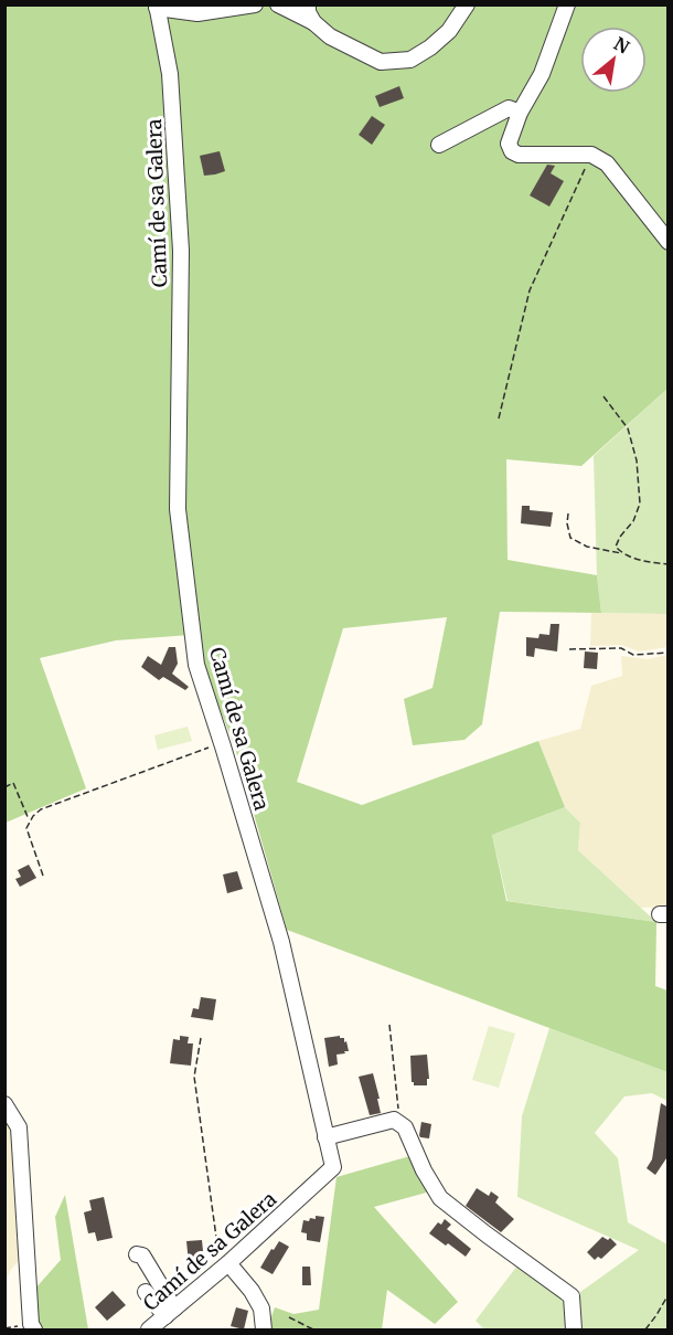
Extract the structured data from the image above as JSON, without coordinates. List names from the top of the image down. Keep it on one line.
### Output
{"streets":{"street":["Camí de sa Galera"]},"north":"top right"}
